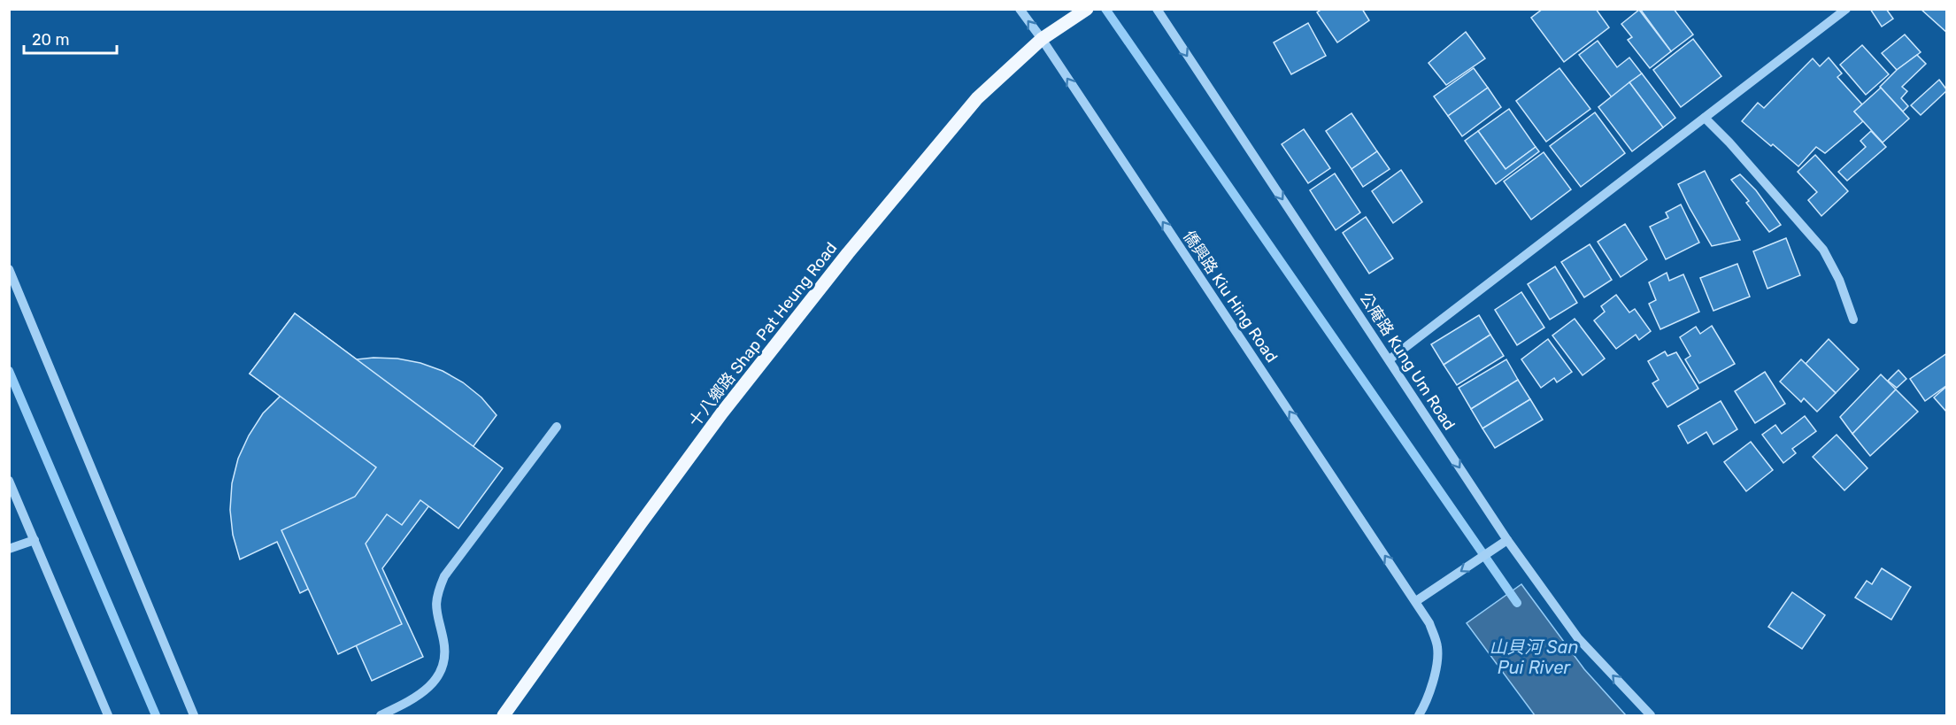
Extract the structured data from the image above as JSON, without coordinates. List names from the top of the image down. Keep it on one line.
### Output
{"streets":{"main road":["十八鄉路 Shap Pat Heung Road"],"street":["僑興路 Kiu Hing Road","公庵路 Kung Um Road"]},"crossings":[["僑興路 Kiu Hing Road","十八鄉路 Shap Pat Heung Road"]],"one_way":["僑興路 Kiu Hing Road"],"water":["山貝河 San Pui River"],"scale_bar":"20 m"}
